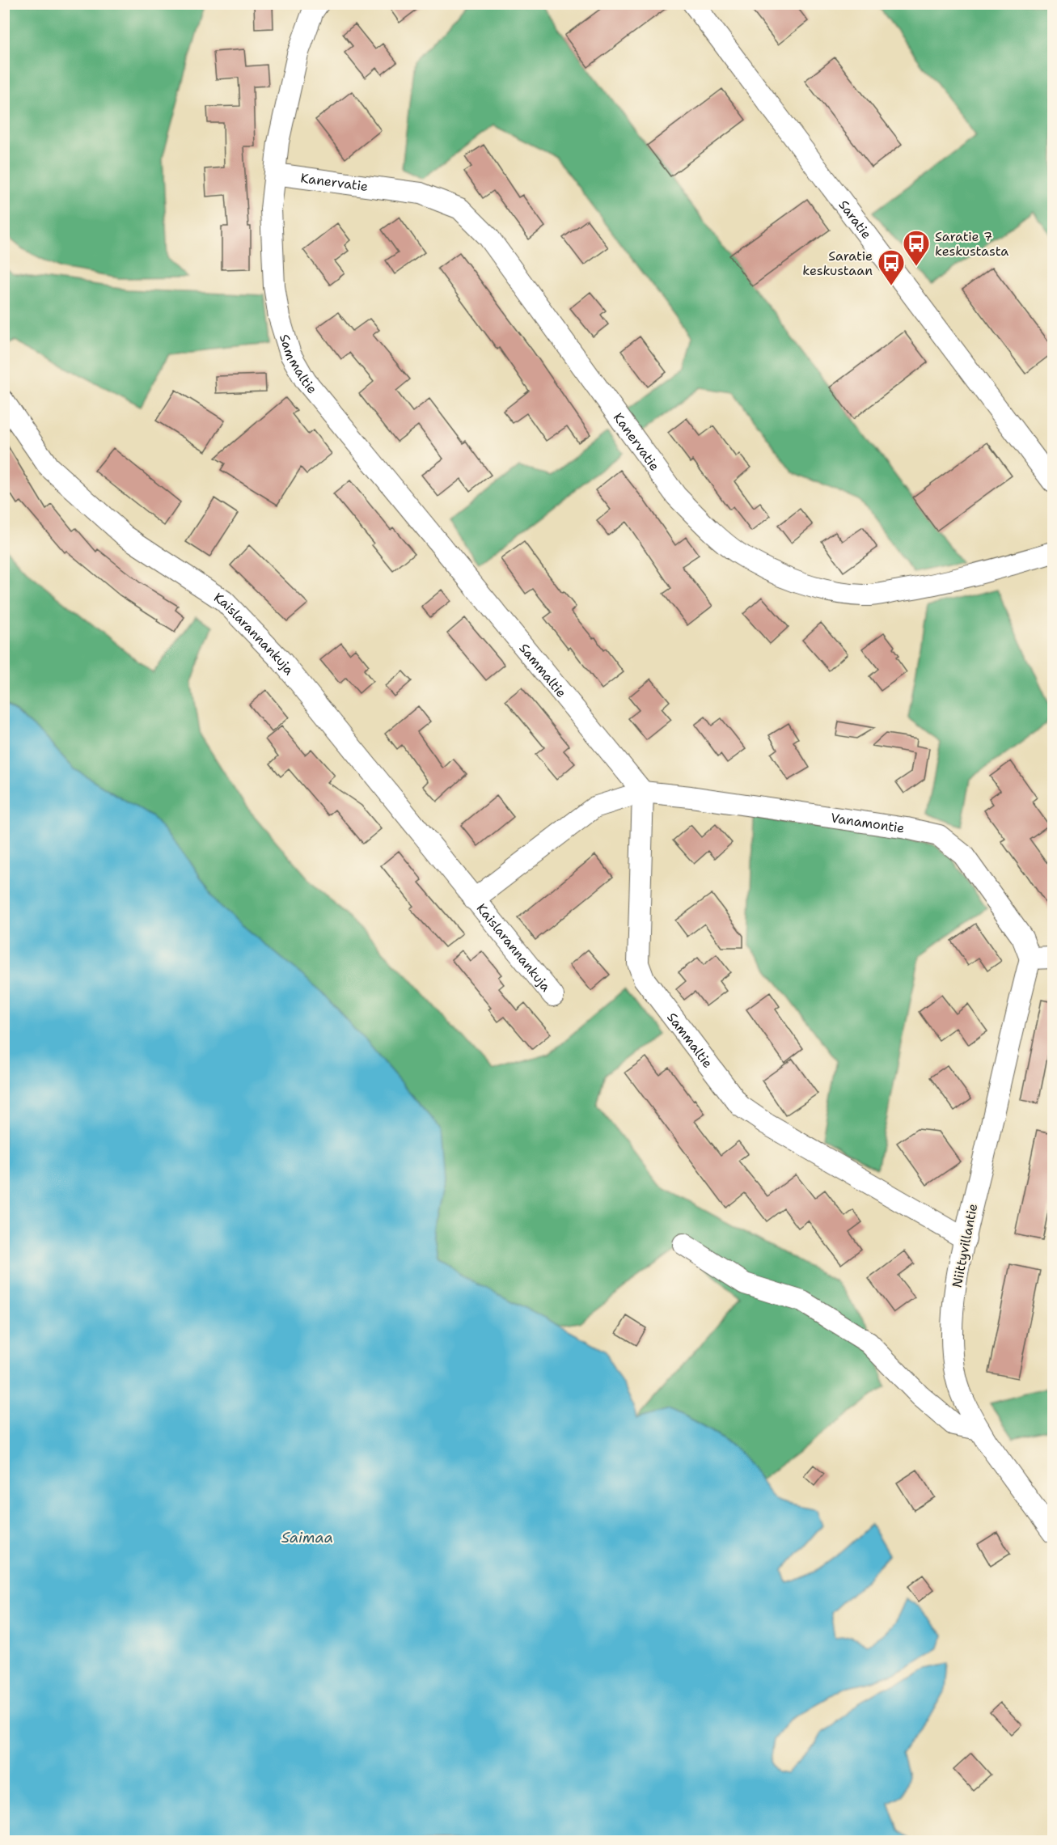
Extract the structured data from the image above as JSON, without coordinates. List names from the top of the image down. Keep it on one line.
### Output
{"streets":{"street":["Kanervatie","Saratie","Sammaltie","Kaislarannankuja","Vanamontie","Niittyvillantie"]},"crossings":[["Kanervatie","Sammaltie"],["Sammaltie","Kaislarannankuja"],["Sammaltie","Vanamontie"],["Sammaltie","Niittyvillantie"],["Kaislarannankuja","Vanamontie"],["Vanamontie","Niittyvillantie"]],"water":["Saimaa"],"places":{"bus stop":["Saratie 7 keskustasta","Saratie keskustaan"]}}
